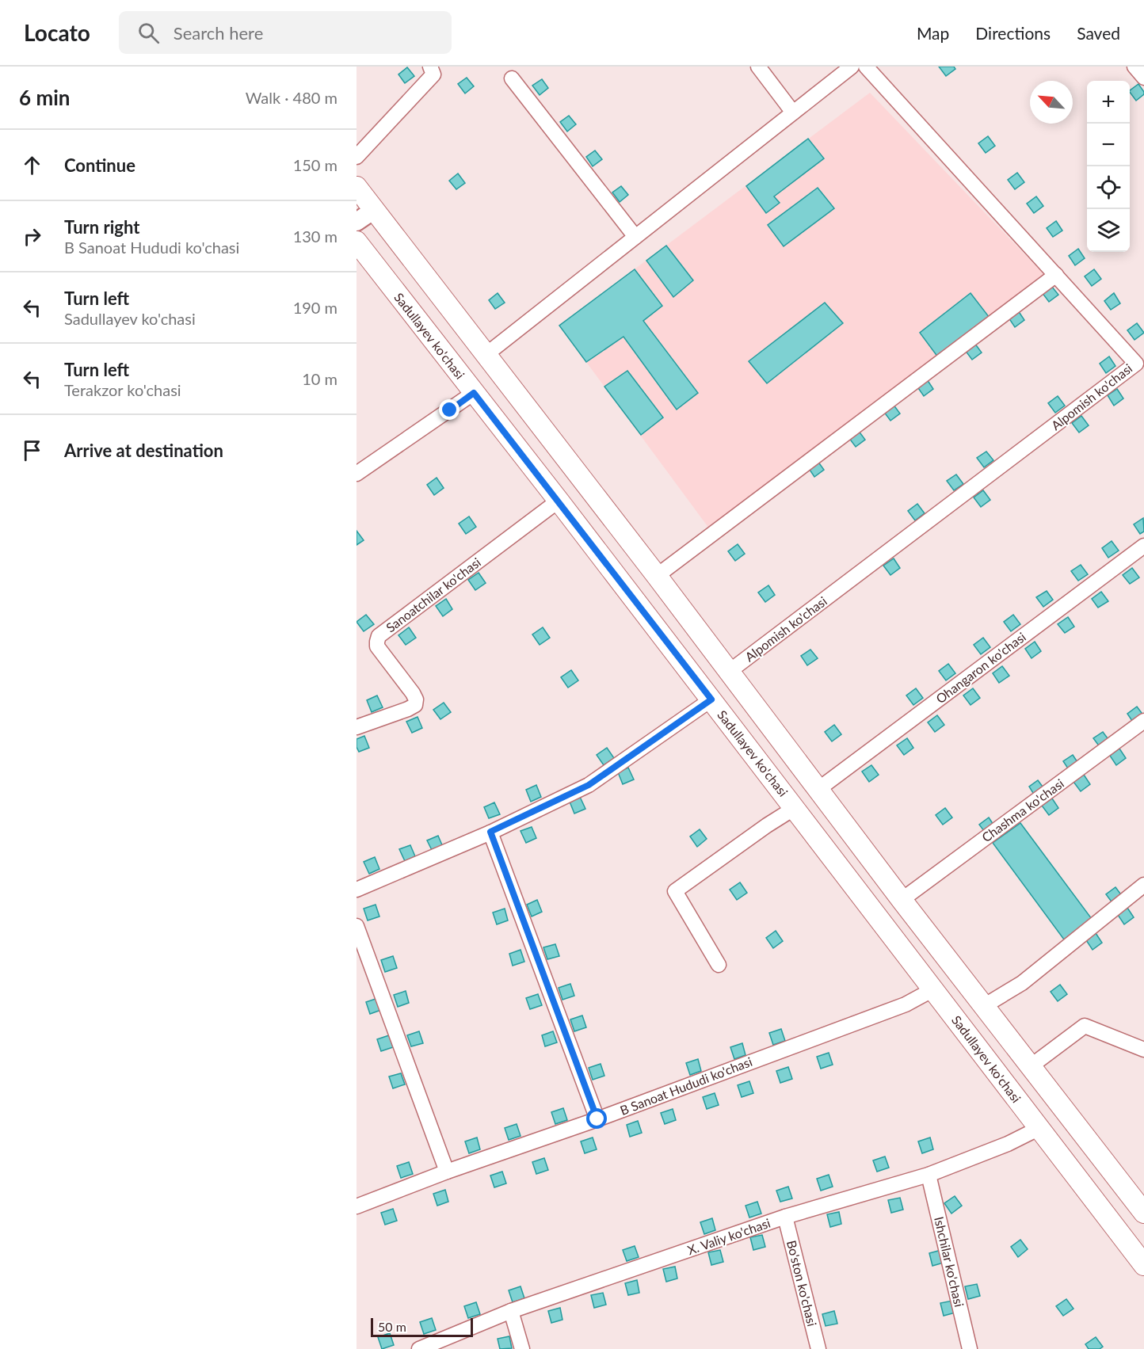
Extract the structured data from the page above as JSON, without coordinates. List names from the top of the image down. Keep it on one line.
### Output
{"streets":{"main road":["Sadullayev ko'chasi"],"street":["Alpomish ko'chasi","Sanoatchilar ko'chasi","Ohangaron ko'chasi","Chashma ko'chasi","B Sanoat Hududi ko'chasi","X. Valiy ko'chasi","Ishchilar ko'chasi","Bo'ston ko'chasi"]},"crossings":[["Sadullayev ko'chasi","Sanoatchilar ko'chasi"],["Sadullayev ko'chasi","B Sanoat Hududi ko'chasi"],["Sadullayev ko'chasi","X. Valiy ko'chasi"],["X. Valiy ko'chasi","Ishchilar ko'chasi"],["X. Valiy ko'chasi","Bo'ston ko'chasi"]],"scale_bar":"50 m","north":"top left","page":{"header":"Locato","search":"Search here","nav":["Map","Directions","Saved"],"heading":["6 min","Walk · 480 m"],"map_buttons":["+","−"],"list":[["Continue","150 m"],["Turn right","B Sanoat Hududi ko'chasi","130 m"],["Turn left","Sadullayev ko'chasi","190 m"],["Turn left","Terakzor ko'chasi","10 m"],"Arrive at destination"],"scale":"50 m"}}
